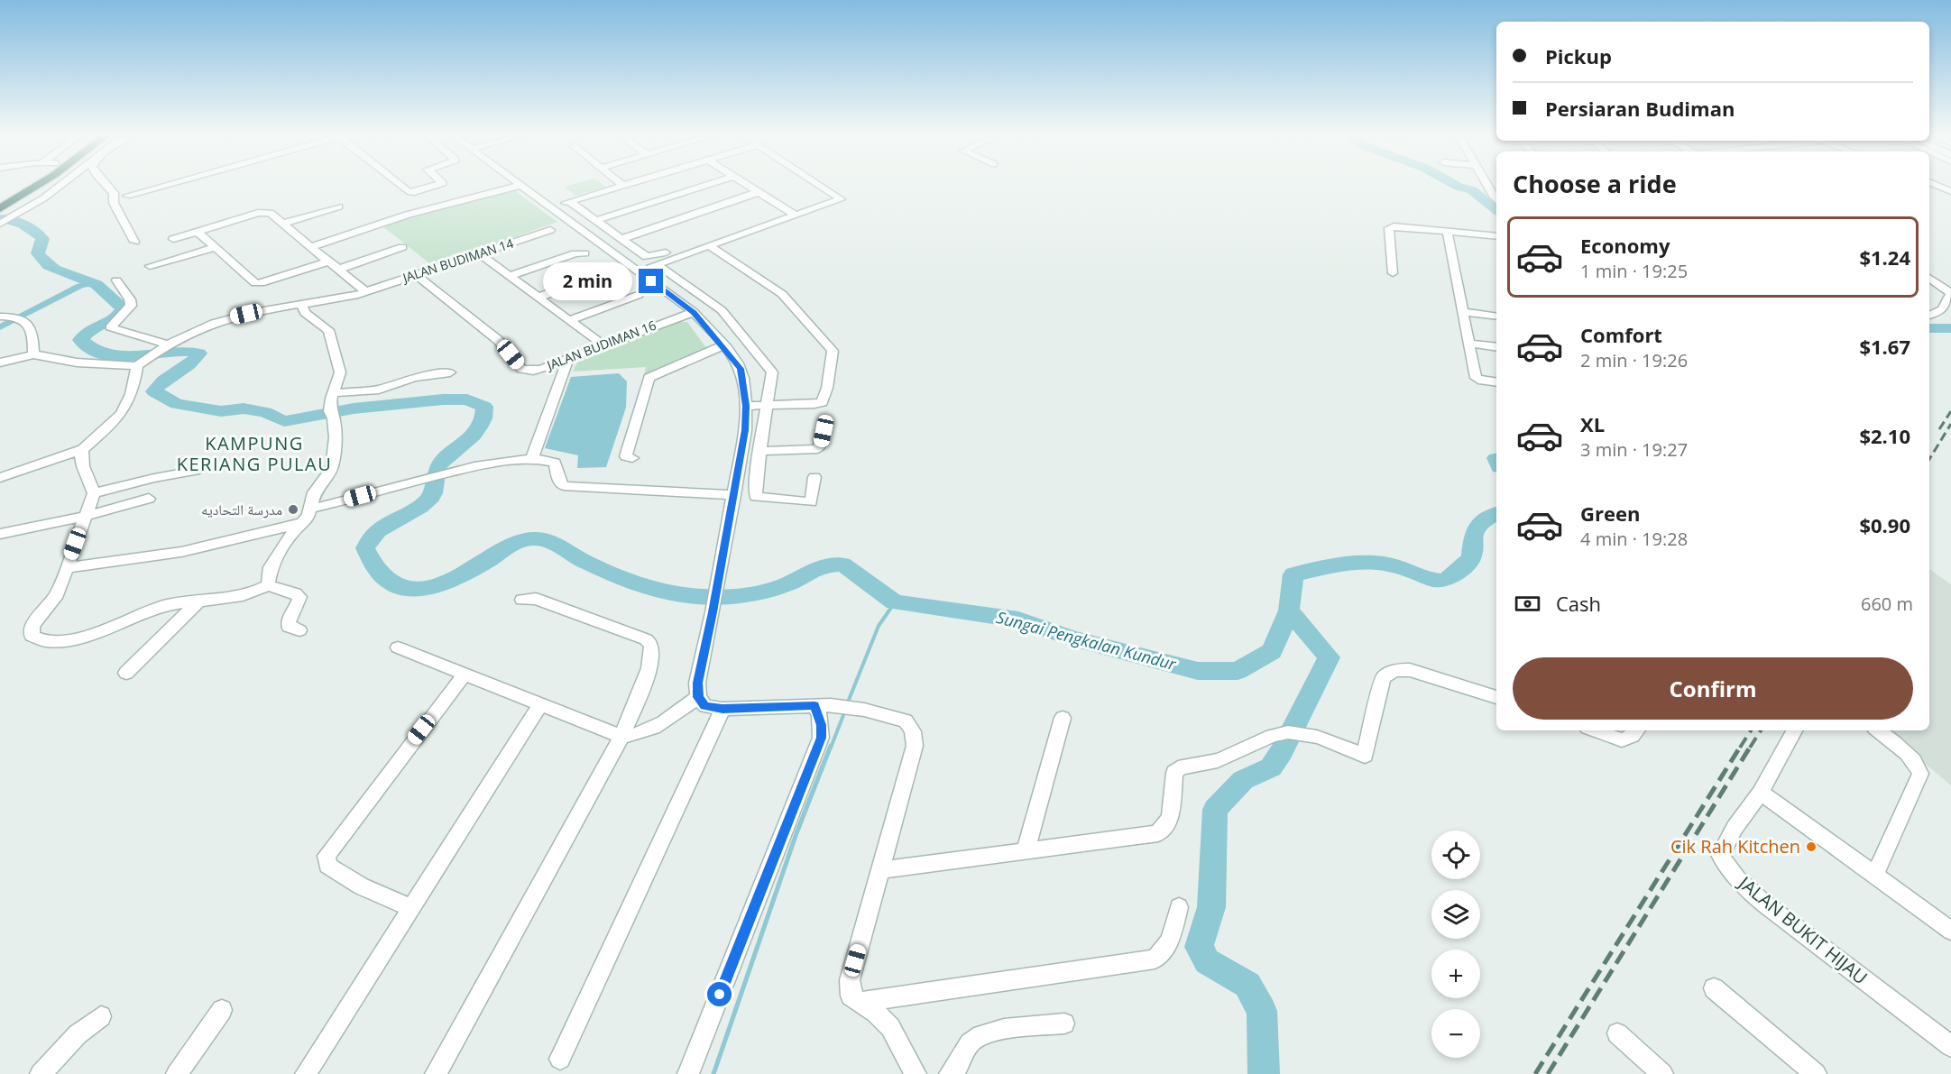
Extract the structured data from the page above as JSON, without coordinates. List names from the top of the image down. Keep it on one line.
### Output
{"streets":{"street":["JALAN BUDIMAN 14","JALAN BUDIMAN 16","JALAN BUKIT HIJAU"]},"crossings":[["JALAN BUDIMAN 14","JALAN BUDIMAN 16"]],"districts":["KAMPUNG KERIANG PULAU"],"water":["Sungai Pengkalan Kundur"],"places":["مدرسة التحاديه","Cik Rah Kitchen"],"page":{"banner":["Pickup","Persiaran Budiman"],"heading":"Choose a ride","list":[{"name":"Economy","note":"1 min · 19:25","value":"$1.24"},{"name":"Comfort","note":"2 min · 19:26","value":"$1.67"},{"name":"XL","note":"3 min · 19:27","value":"$2.10"},{"name":"Green","note":"4 min · 19:28","value":"$0.90"}],"bubble":"2 min","pay":["Cash","660 m"],"buttons":"Confirm","map_buttons":["+","−"]}}
